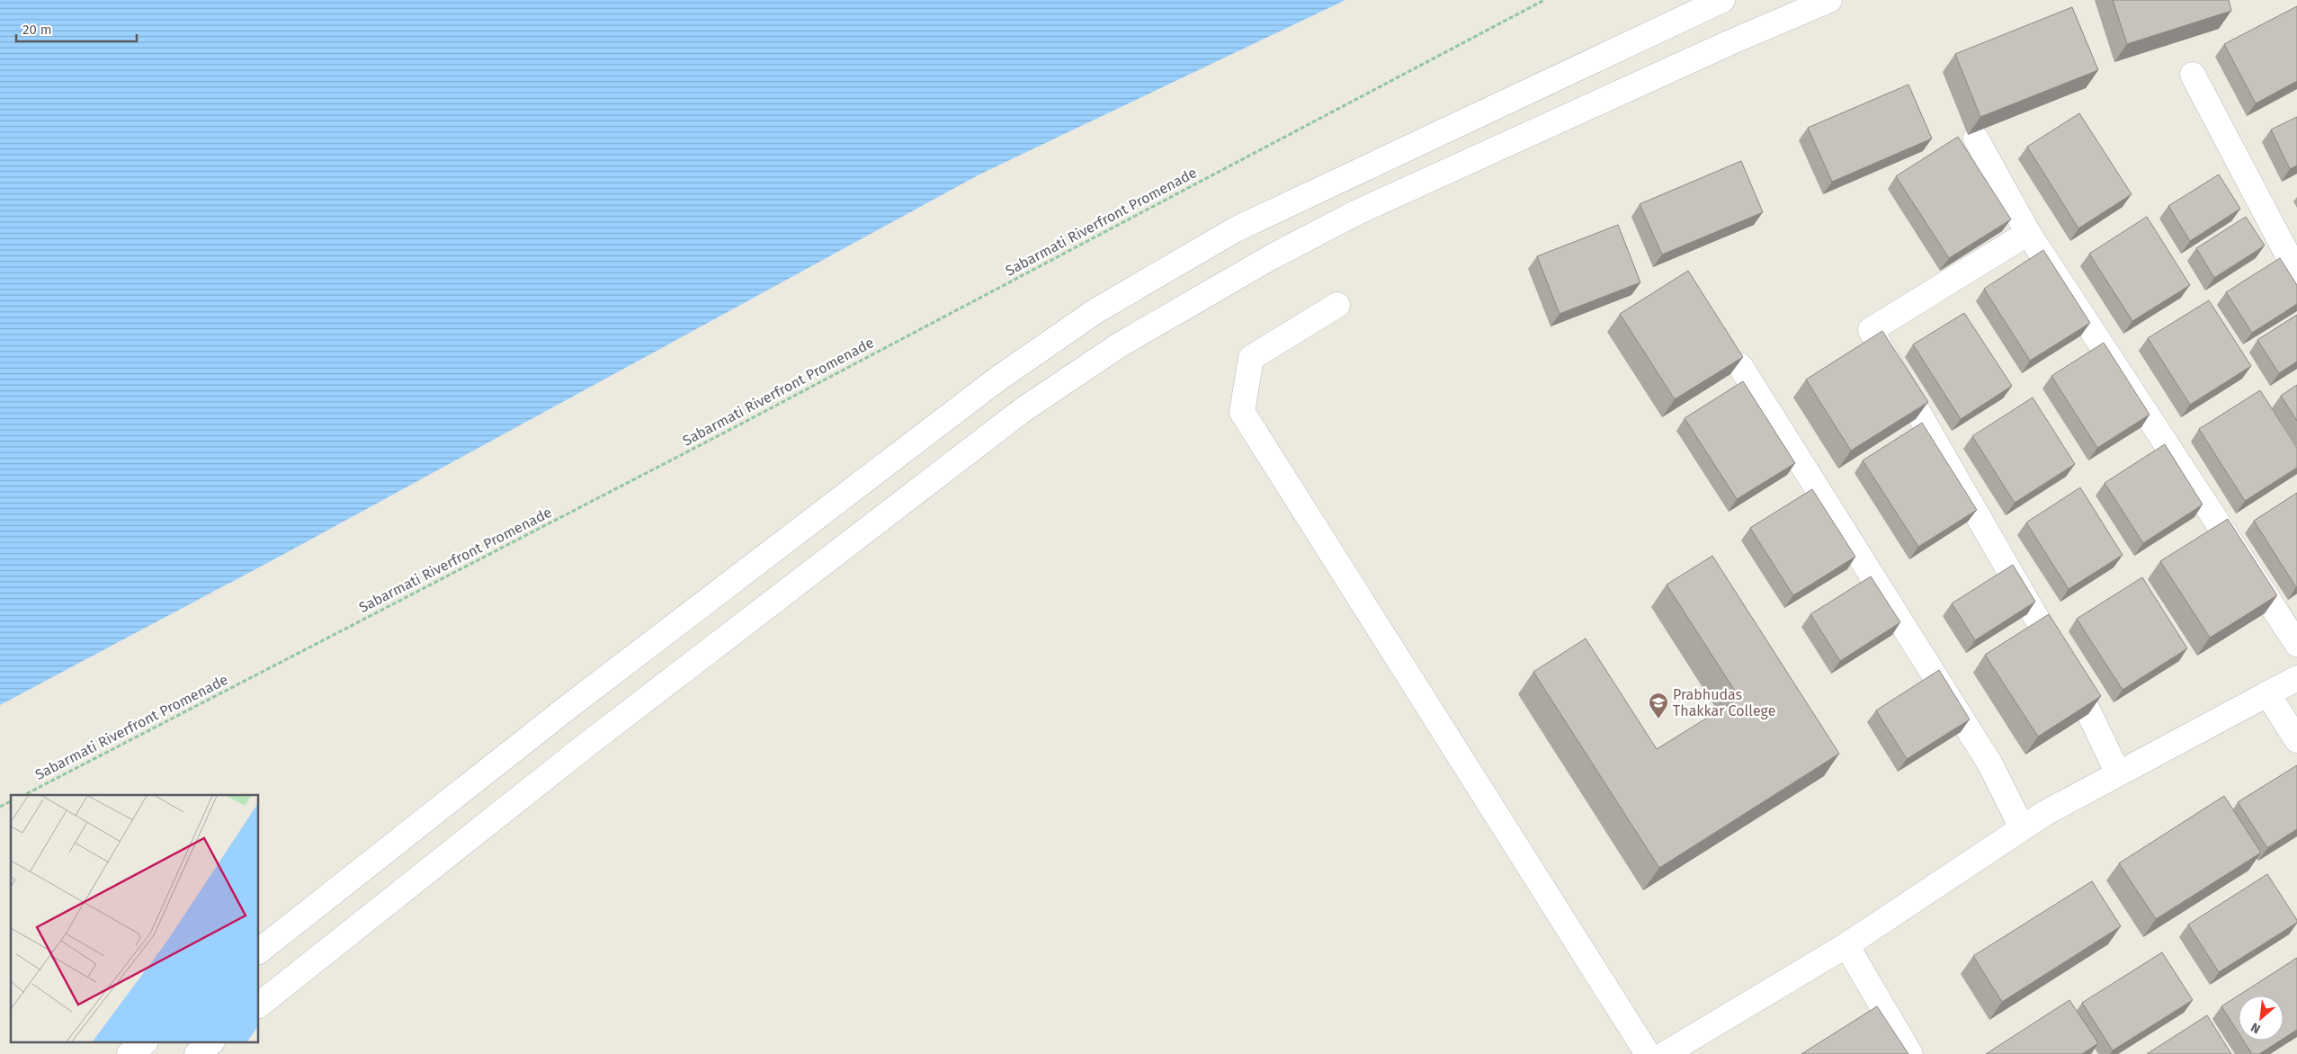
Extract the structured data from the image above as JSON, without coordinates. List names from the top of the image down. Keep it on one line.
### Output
{"streets":{"path":["Sabarmati Riverfront Promenade"]},"places":{"school or university":["Prabhudas Thakkar College"]},"scale_bar":"20 m","north":"bottom left"}
